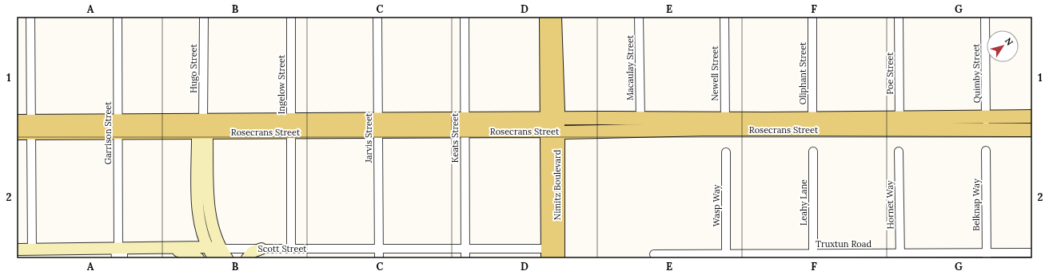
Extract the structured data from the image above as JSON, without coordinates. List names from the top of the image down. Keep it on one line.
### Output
{"streets":{"main road":["Rosecrans Street","Nimitz Boulevard","Scott Street"],"street":["Macaulay Street","Hugo Street","Newell Street","Oliphant Street","Poe Street","Quimby Street","Ingelow Street","Garrison Street","Jarvis Street","Keats Street","Leahy Lane","Hornet Way","Belknap Way","Wasp Way","Truxtun Road"]},"crossings":[["Macaulay Street","Rosecrans Street"],["Hugo Street","Rosecrans Street"],["Newell Street","Rosecrans Street"],["Oliphant Street","Rosecrans Street"],["Poe Street","Rosecrans Street"],["Quimby Street","Rosecrans Street"],["Ingelow Street","Rosecrans Street"],["Ingelow Street","Scott Street"],["Rosecrans Street","Garrison Street"],["Rosecrans Street","Jarvis Street"],["Rosecrans Street","Keats Street"],["Rosecrans Street","Nimitz Boulevard"],["Garrison Street","Scott Street"],["Jarvis Street","Scott Street"],["Keats Street","Scott Street"],["Nimitz Boulevard","Scott Street"],["Leahy Lane","Truxtun Road"],["Hornet Way","Truxtun Road"],["Belknap Way","Truxtun Road"],["Wasp Way","Truxtun Road"]],"north":"top right","grid":{"columns":["A","B","C","D","E","F","G"],"rows":["1","2"]}}
